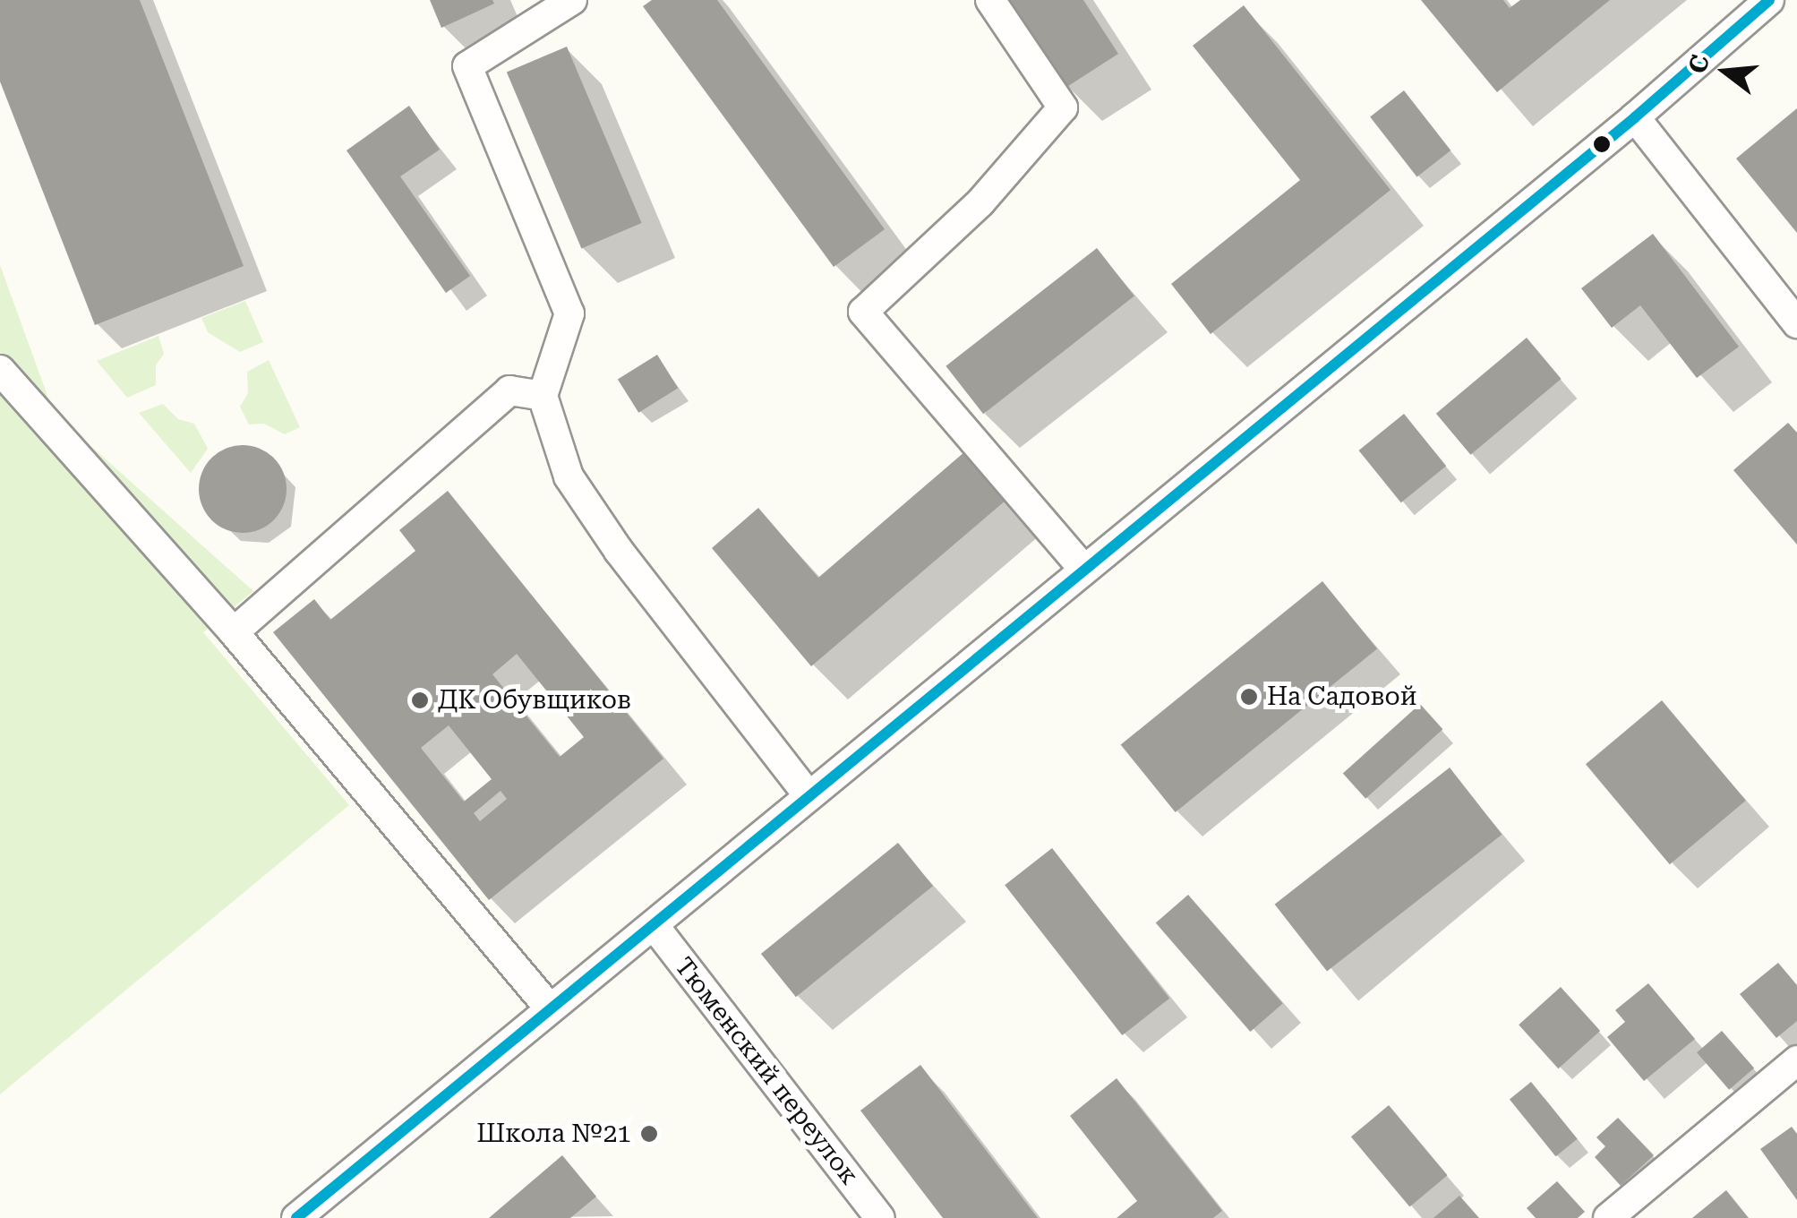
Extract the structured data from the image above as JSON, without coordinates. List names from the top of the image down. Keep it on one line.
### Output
{"streets":{"street":["Тюменский переулок"]},"places":["На Садовой","ДК Обувщиков","Школа №21"],"north":"left"}
